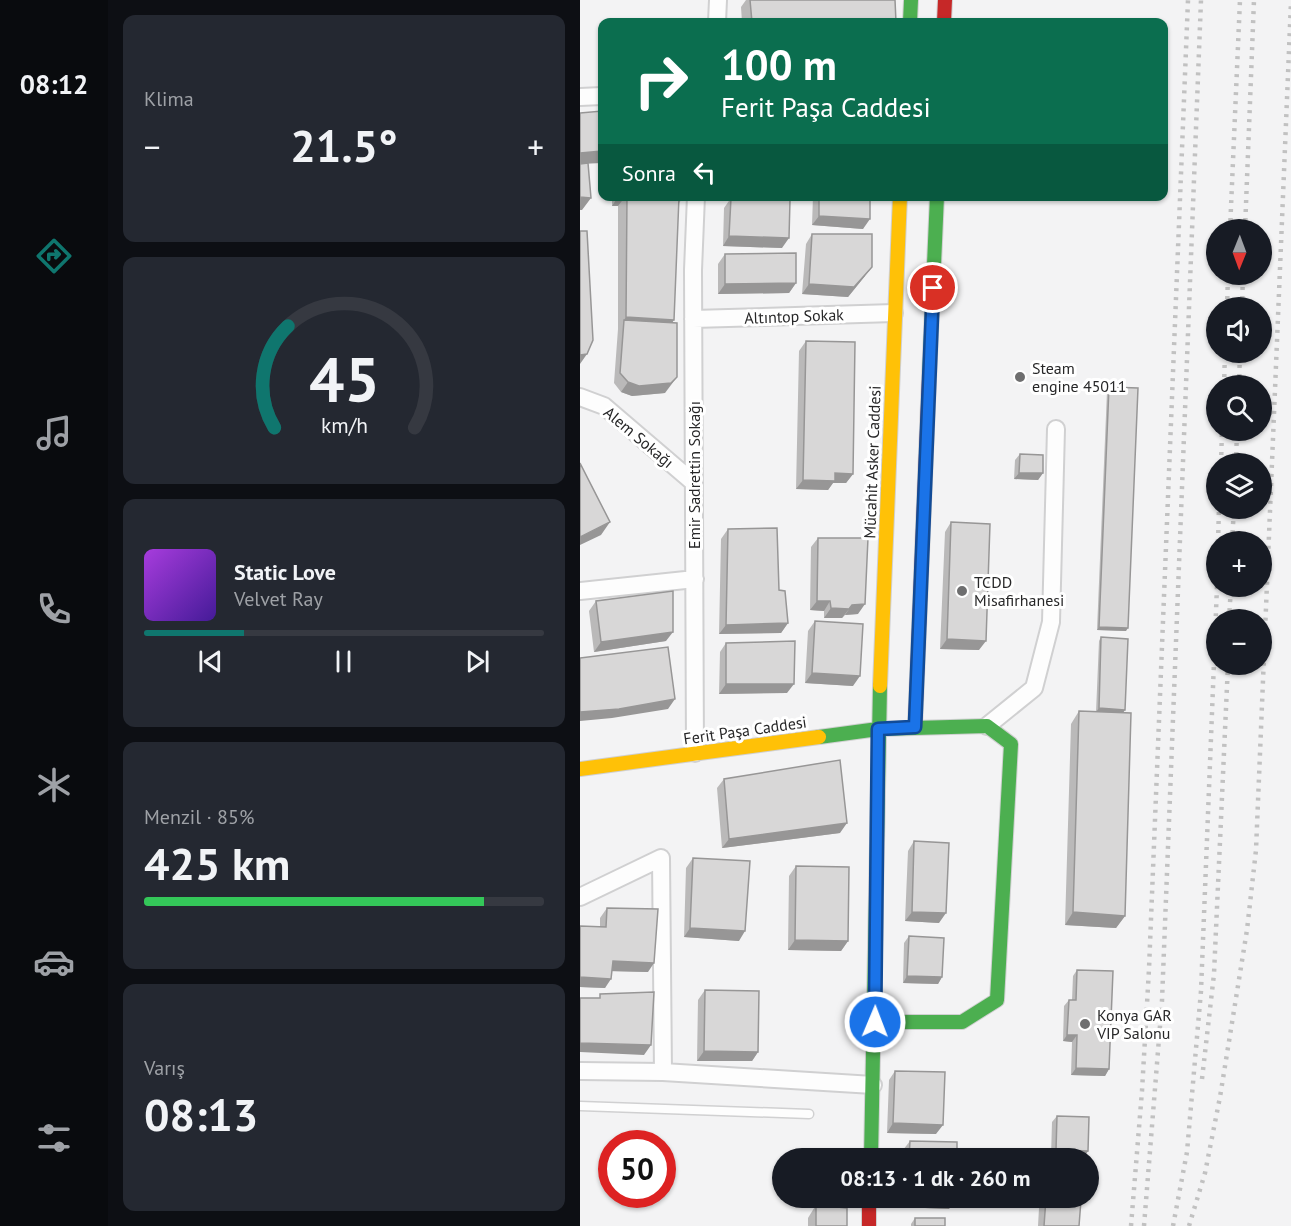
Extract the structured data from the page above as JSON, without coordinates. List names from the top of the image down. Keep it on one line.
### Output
{"streets":{"main road":["Mücahit Asker Caddesi","Ferit Paşa Caddesi"],"street":["Altıntop Sokak","Alem Sokağı","Emir Sadrettin Sokağı"]},"crossings":[["Altıntop Sokak","Mücahit Asker Caddesi"],["Altıntop Sokak","Emir Sadrettin Sokağı"],["Alem Sokağı","Emir Sadrettin Sokağı"],["Mücahit Asker Caddesi","Ferit Paşa Caddesi"],["Emir Sadrettin Sokağı","Ferit Paşa Caddesi"]],"places":["Steam engine 45011","TCDD Misafirhanesi","Konya GAR VIP Salonu"],"north":"bottom","page":{"tabs":"08:12","tile":["Klima",["Menzil · 85%","425 km"],["Varış","08:13"]],"turn":["100 m","Ferit Paşa Caddesi"],"heat":["−","21.5°","+"],"then":"Sonra","map_buttons":["+","−"],"song":["Static Love","Velvet Ray"],"limit":"50","trip":"08:13 · 1 dk · 260 m","gauge":["45","km/h"]}}
